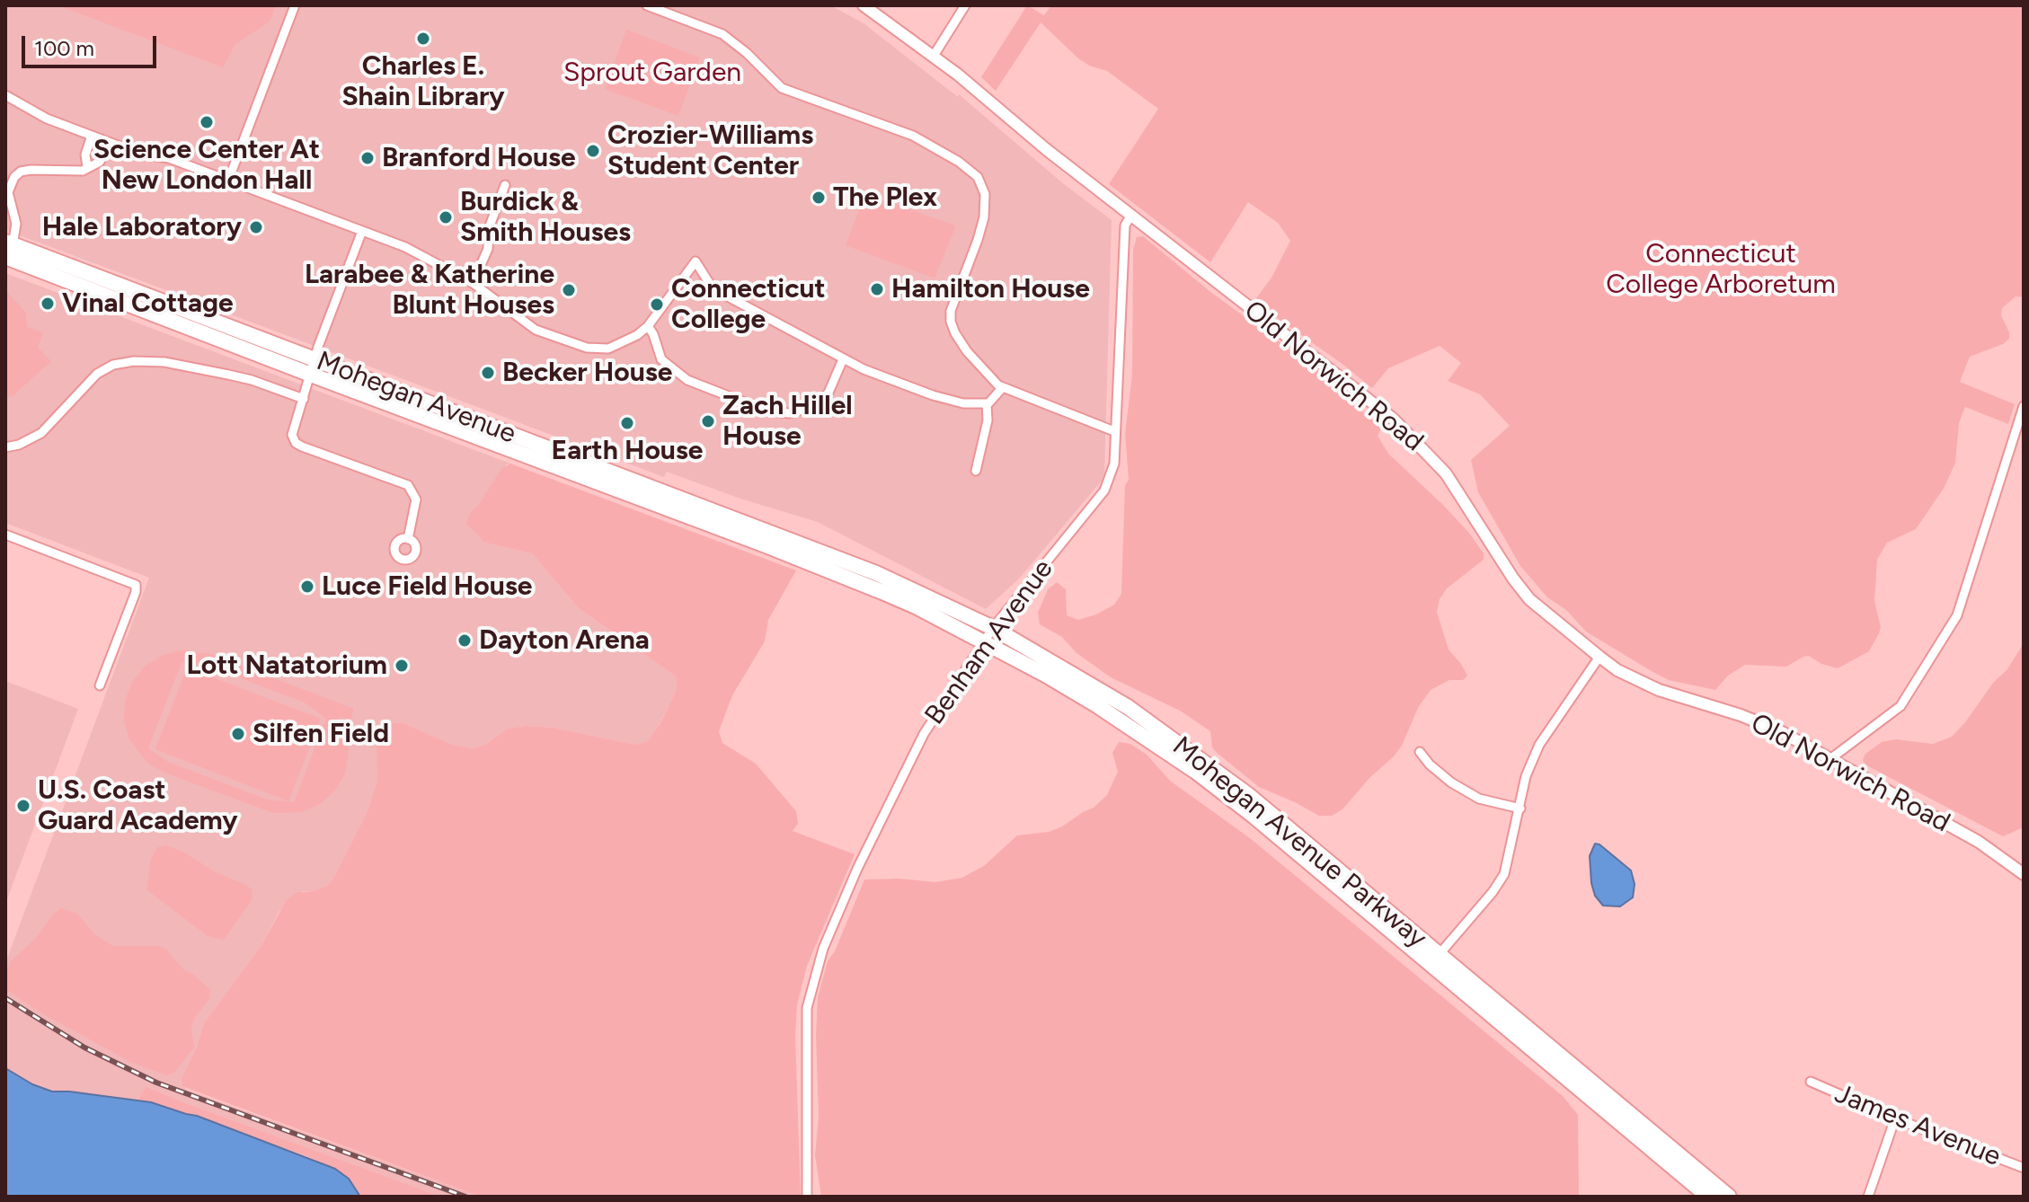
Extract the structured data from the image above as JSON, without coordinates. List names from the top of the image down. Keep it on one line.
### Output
{"streets":{"highway":["Mohegan Avenue","Mohegan Avenue Parkway"],"street":["Old Norwich Road","Benham Avenue","James Avenue"]},"crossings":[["Old Norwich Road","Benham Avenue"],["Mohegan Avenue","Mohegan Avenue Parkway"],["Benham Avenue","Mohegan Avenue Parkway"]],"parks":["Sprout Garden","Connecticut College Arboretum"],"places":["Charles E. Shain Library","Science Center At New London Hall","Crozier-Williams Student Center","Branford House","The Plex","Burdick & Smith Houses","Hale Laboratory","Hamilton House","Larabee & Katherine Blunt Houses","Vinal Cottage","Connecticut College","Becker House","Zach Hillel House","Earth House","Luce Field House","Dayton Arena","Lott Natatorium","Silfen Field","U.S. Coast Guard Academy"],"scale_bar":"100 m"}
